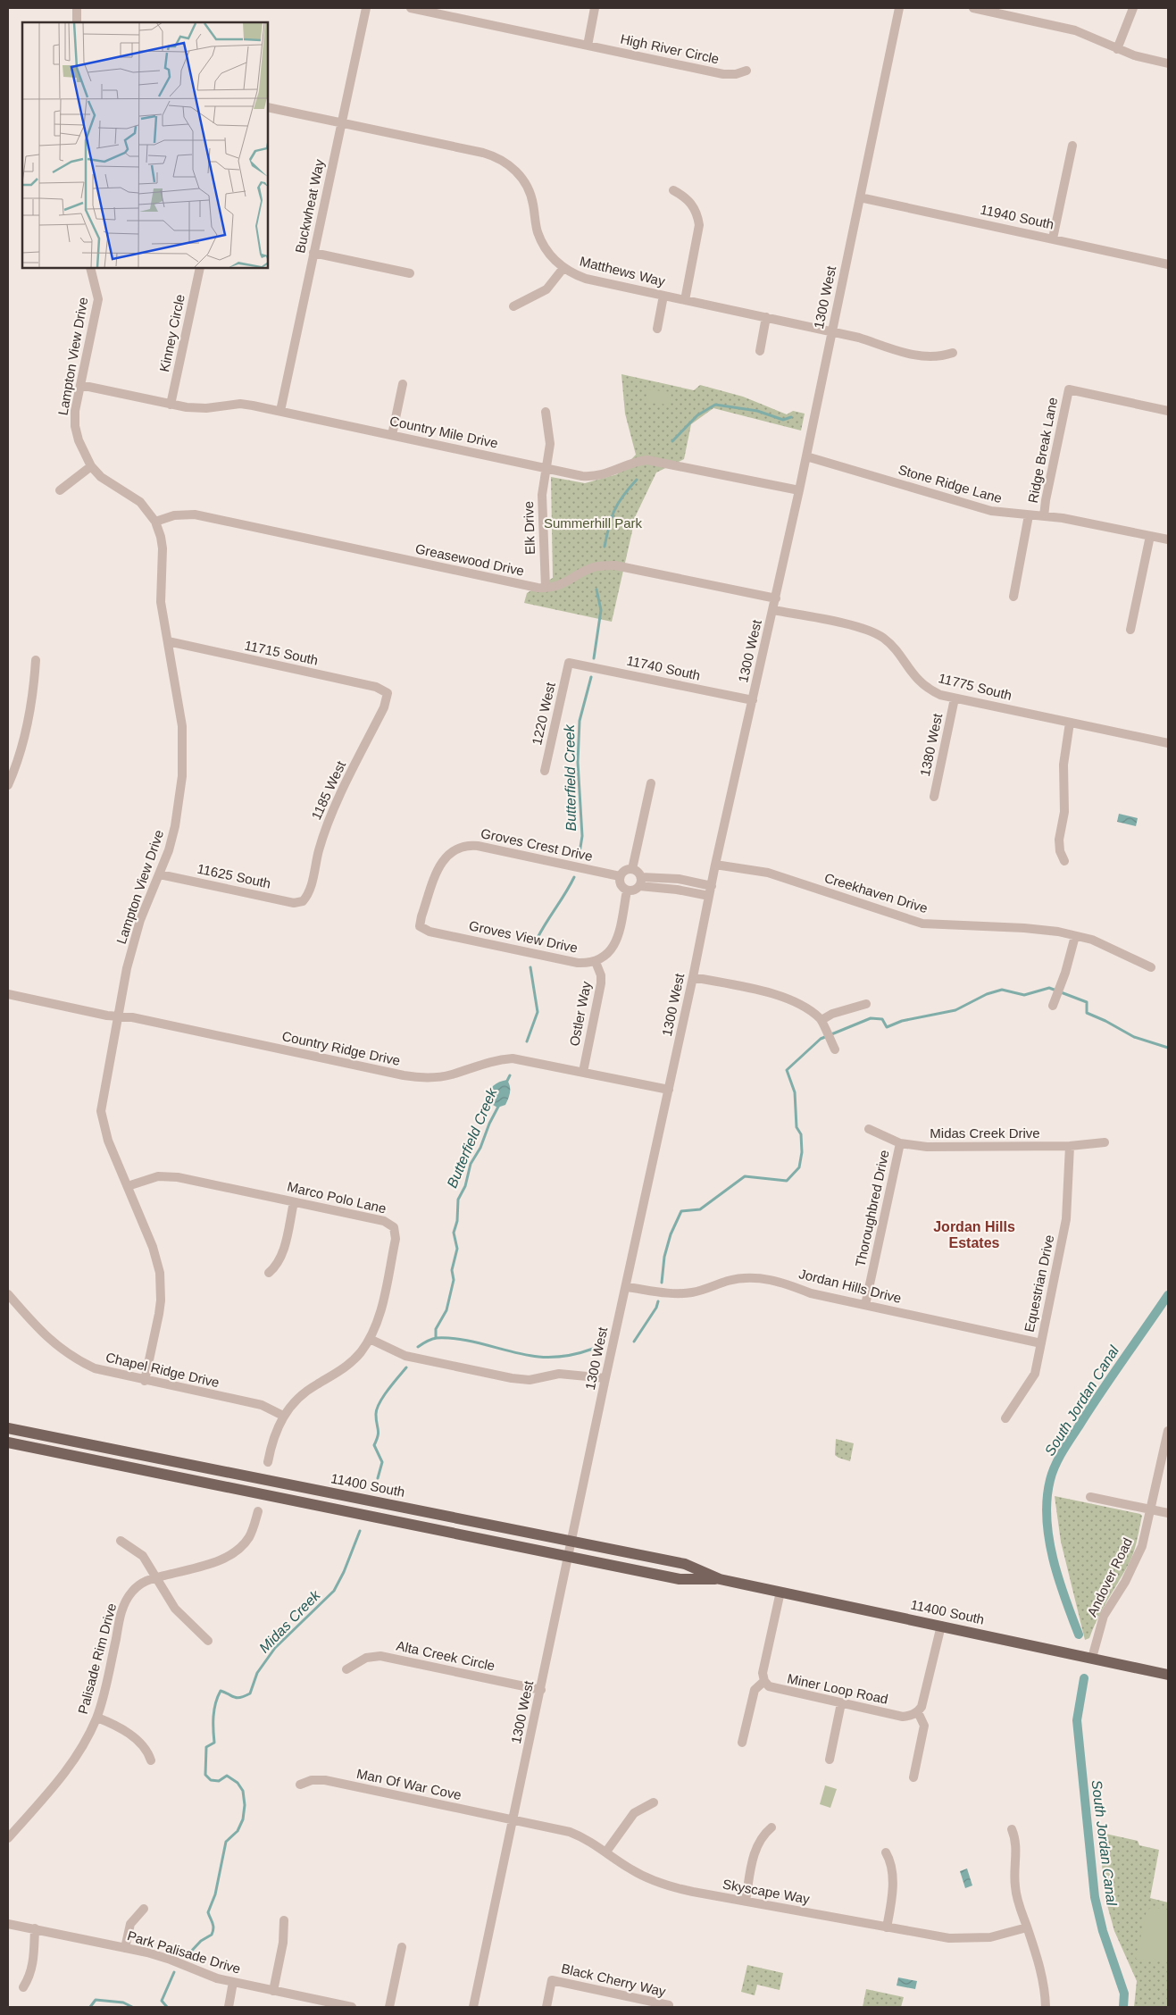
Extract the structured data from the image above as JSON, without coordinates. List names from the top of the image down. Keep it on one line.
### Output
{"streets":{"main road":["11400 South"],"street":["High River Circle","Buckwheat Way","11940 South","Matthews Way","1300 West","Kinney Circle","Lampton View Drive","Country Mile Drive","Ridge Break Lane","Stone Ridge Lane","Elk Drive","Greasewood Drive","11715 South","11740 South","11775 South","1220 West","1380 West","1185 West","Groves Crest Drive","11625 South","Creekhaven Drive","Groves View Drive","Ostler Way","Country Ridge Drive","Midas Creek Drive","Marco Polo Lane","Thoroughbred Drive","Equestrian Drive","Jordan Hills Drive","Chapel Ridge Drive","Andover Road","Alta Creek Circle","Palisade Rim Drive","Miner Loop Road","Man Of War Cove","Skyscape Way","Park Palisade Drive","Black Cherry Way"]},"crossings":[["Buckwheat Way","Matthews Way"],["Buckwheat Way","Country Mile Drive"],["11940 South","1300 West"],["Matthews Way","1300 West"],["1300 West","Country Mile Drive"],["1300 West","Stone Ridge Lane"],["1300 West","Greasewood Drive"],["1300 West","11740 South"],["1300 West","11775 South"],["1300 West","Creekhaven Drive"],["1300 West","Country Ridge Drive"],["1300 West","Jordan Hills Drive"],["1300 West","11400 South"],["1300 West","Alta Creek Circle"],["1300 West","Man Of War Cove"],["1300 West","Skyscape Way"],["Kinney Circle","Country Mile Drive"],["Lampton View Drive","Country Mile Drive"],["Lampton View Drive","Greasewood Drive"],["Lampton View Drive","11715 South"],["Lampton View Drive","11625 South"],["Lampton View Drive","Country Ridge Drive"],["Lampton View Drive","Marco Polo Lane"],["Lampton View Drive","Chapel Ridge Drive"],["Country Mile Drive","Elk Drive"],["Ridge Break Lane","Stone Ridge Lane"],["Elk Drive","Greasewood Drive"],["11715 South","1185 West"],["11740 South","1220 West"],["11775 South","1380 West"],["1185 West","11625 South"],["Groves Crest Drive","Groves View Drive"],["Groves View Drive","Ostler Way"],["Ostler Way","Country Ridge Drive"],["Midas Creek Drive","Thoroughbred Drive"],["Midas Creek Drive","Equestrian Drive"],["Marco Polo Lane","Chapel Ridge Drive"],["Thoroughbred Drive","Jordan Hills Drive"],["Equestrian Drive","Jordan Hills Drive"],["11400 South","Andover Road"],["Man Of War Cove","Skyscape Way"]],"districts":["Jordan Hills Estates"],"water":["Butterfield Creek","South Jordan Canal","Midas Creek"],"parks":["Summerhill Park"]}
